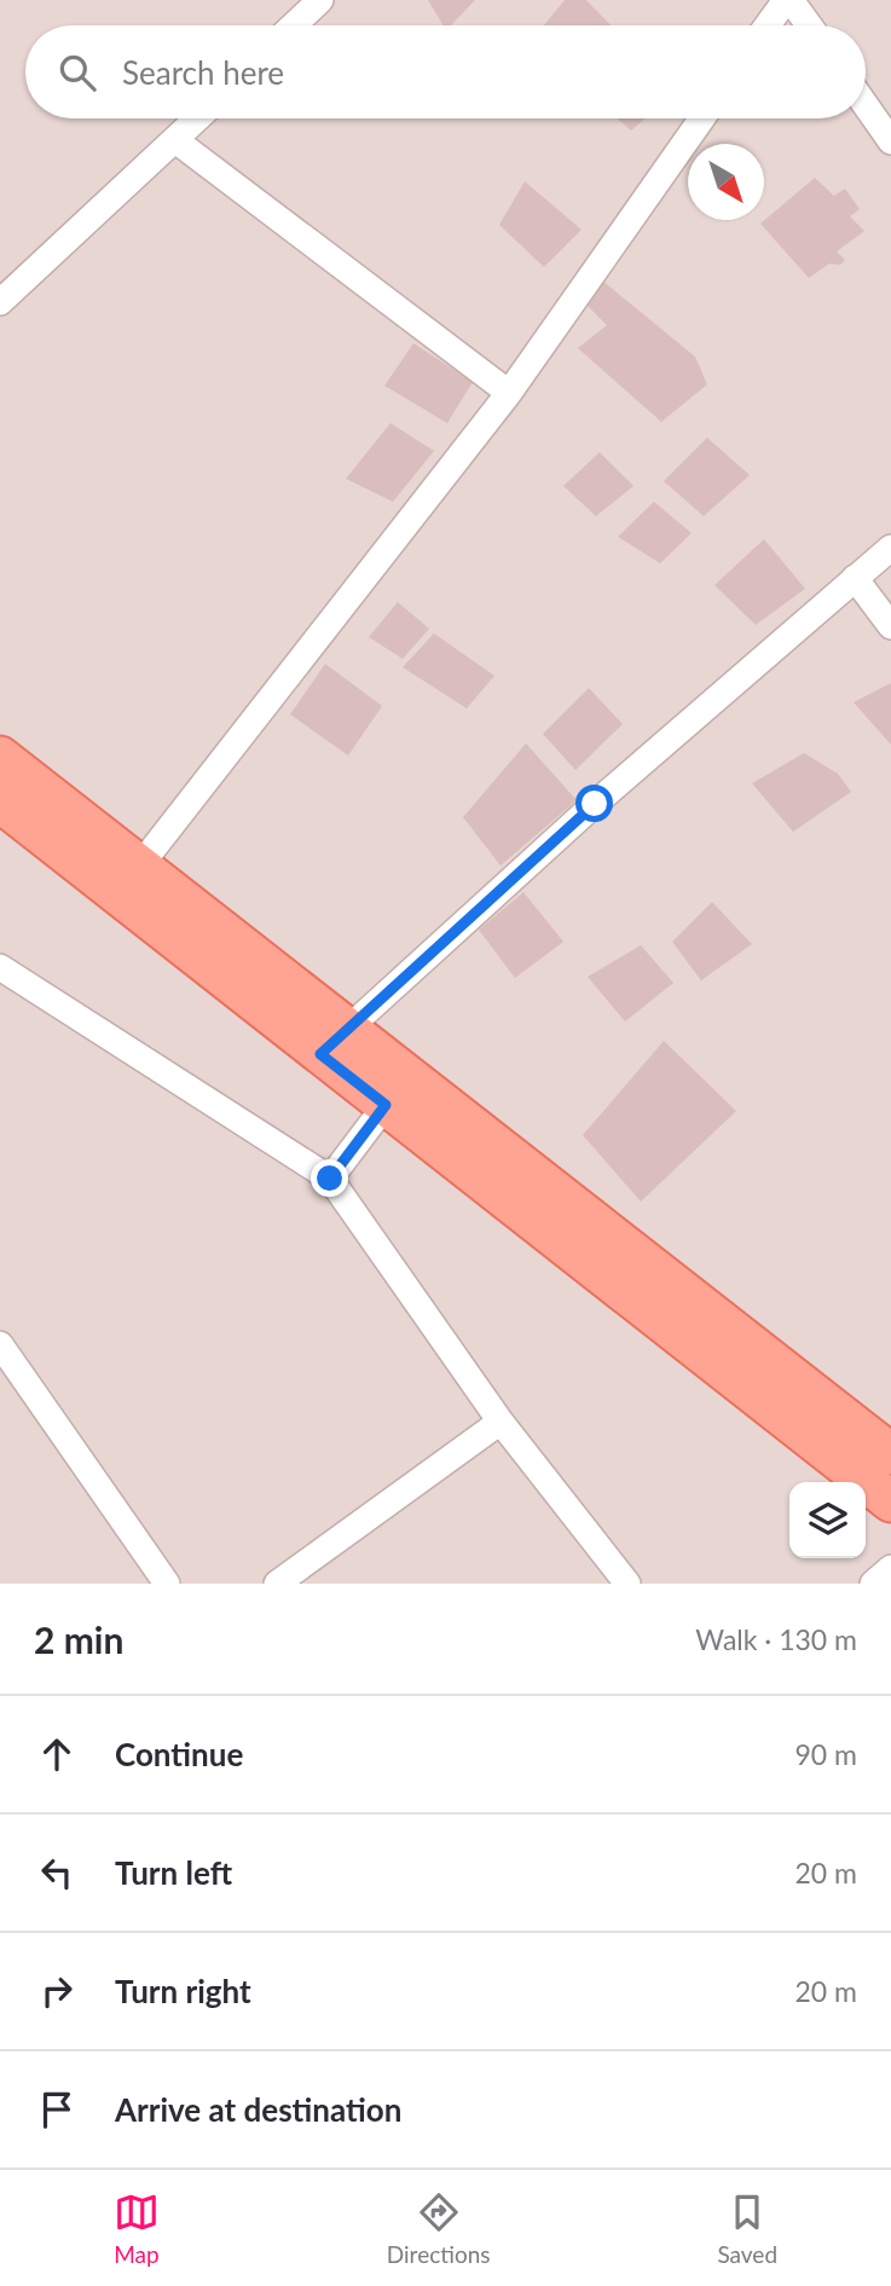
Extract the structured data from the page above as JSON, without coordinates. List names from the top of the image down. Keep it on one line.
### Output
{"north":"bottom right","page":{"search":"Search here","heading":["2 min","Walk · 130 m"],"list":[["Continue","90 m"],["Turn left","20 m"],["Turn right","20 m"],"Arrive at destination"],"nav":["Map","Directions","Saved"]}}
